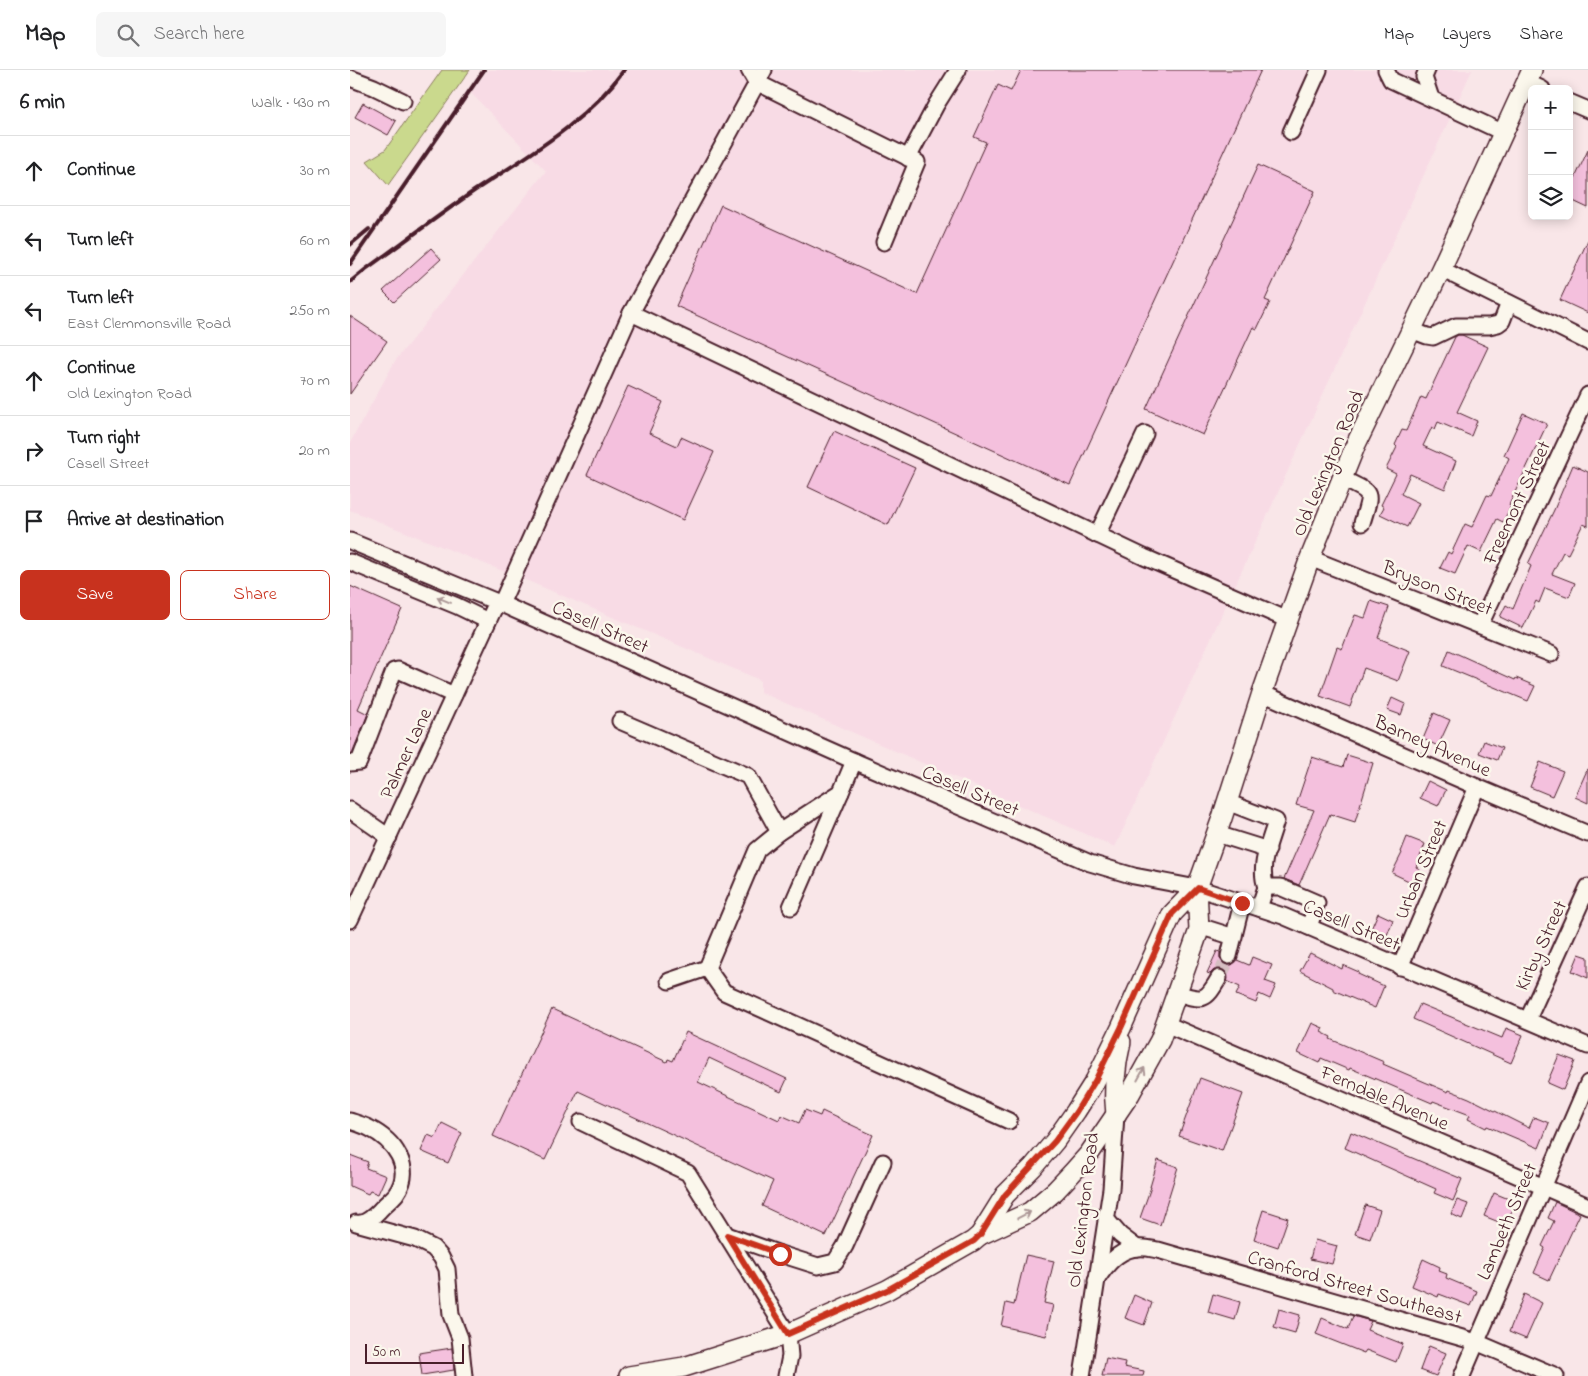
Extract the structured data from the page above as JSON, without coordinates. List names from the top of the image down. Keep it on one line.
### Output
{"streets":{"main road":["Old Lexington Road"],"street":["Freemont Street","Bryson Street","Casell Street","Barney Avenue","Palmer Lane","Urban Street","Kirby Street","Ferndale Avenue","Lambeth Street","Cranford Street Southeast"]},"crossings":[["Old Lexington Road","Bryson Street"],["Old Lexington Road","Casell Street"],["Old Lexington Road","Barney Avenue"],["Old Lexington Road","Ferndale Avenue"],["Old Lexington Road","Cranford Street Southeast"],["Freemont Street","Bryson Street"],["Casell Street","Palmer Lane"],["Casell Street","Urban Street"],["Casell Street","Kirby Street"],["Barney Avenue","Urban Street"],["Ferndale Avenue","Lambeth Street"],["Lambeth Street","Cranford Street Southeast"]],"scale_bar":"50 m","page":{"header":"Map","search":"Search here","nav":["Map","Layers","Share"],"heading":["6 min","Walk · 430 m"],"map_buttons":["+","−"],"list":[["Continue","30 m"],["Turn left","60 m"],["Turn left","East Clemmonsville Road","250 m"],["Continue","Old Lexington Road","70 m"],["Turn right","Casell Street","20 m"],"Arrive at destination"],"buttons":["Save","Share"],"scale":"50 m"}}
